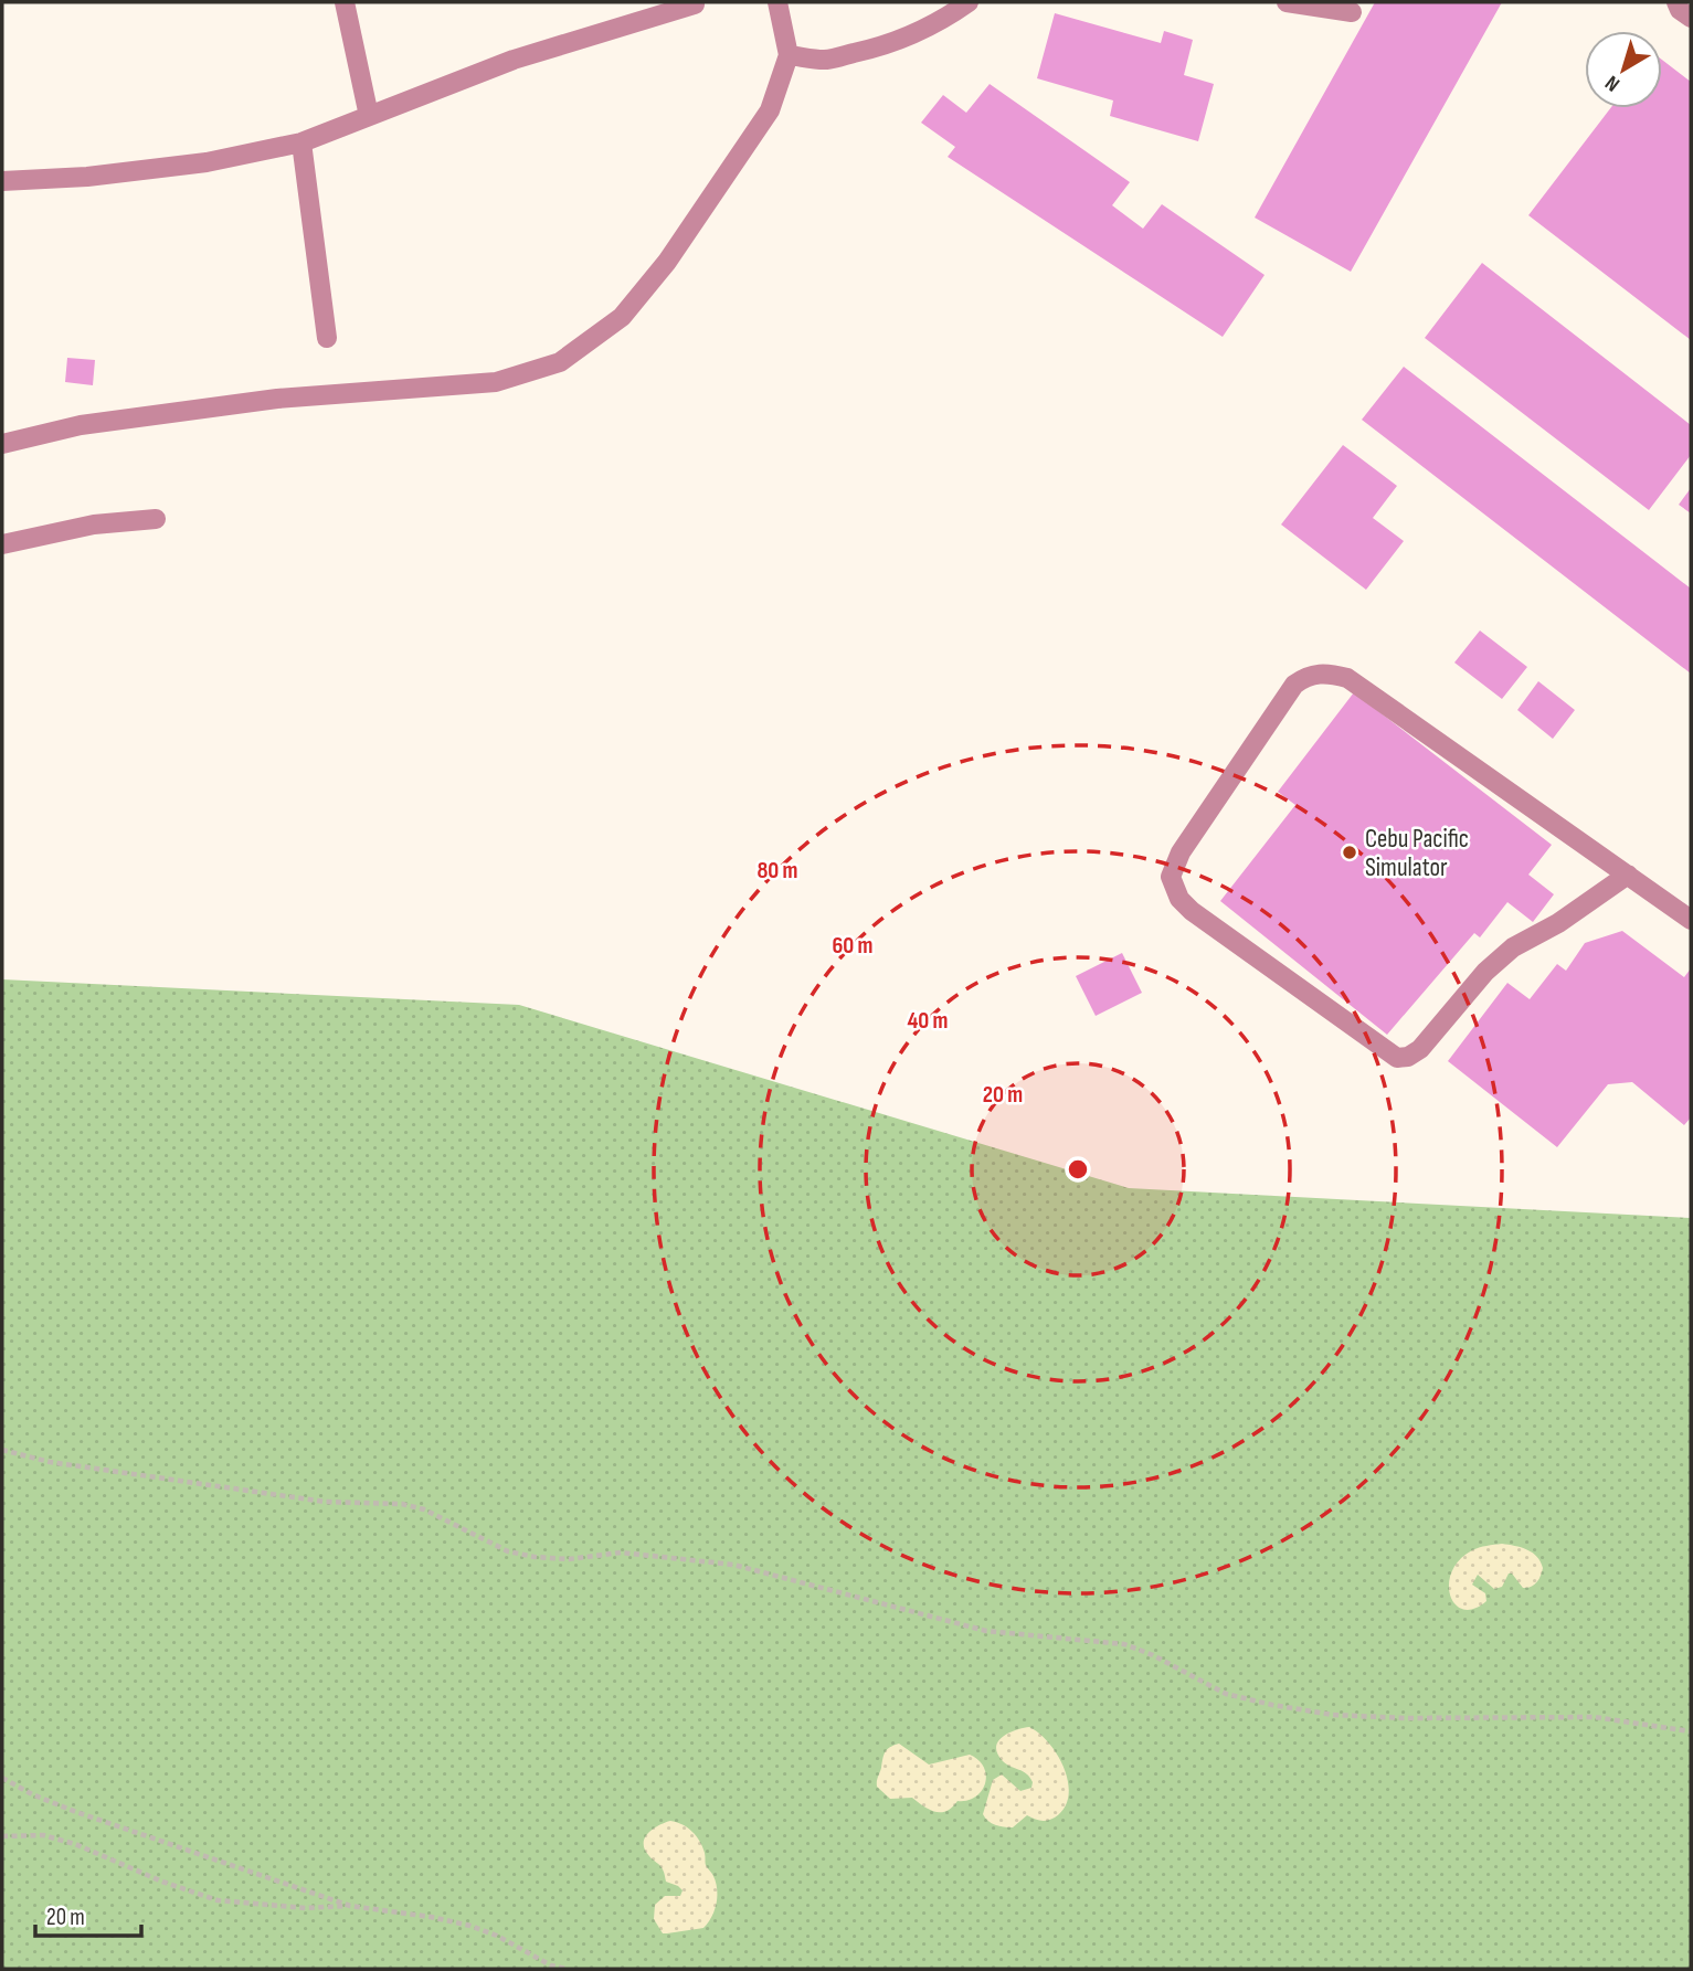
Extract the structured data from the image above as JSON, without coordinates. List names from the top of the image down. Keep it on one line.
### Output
{"places":["Cebu Pacific Simulator"],"scale_bar":"20 m","north":"bottom left","rings":["80 m","60 m","40 m","20 m"]}
